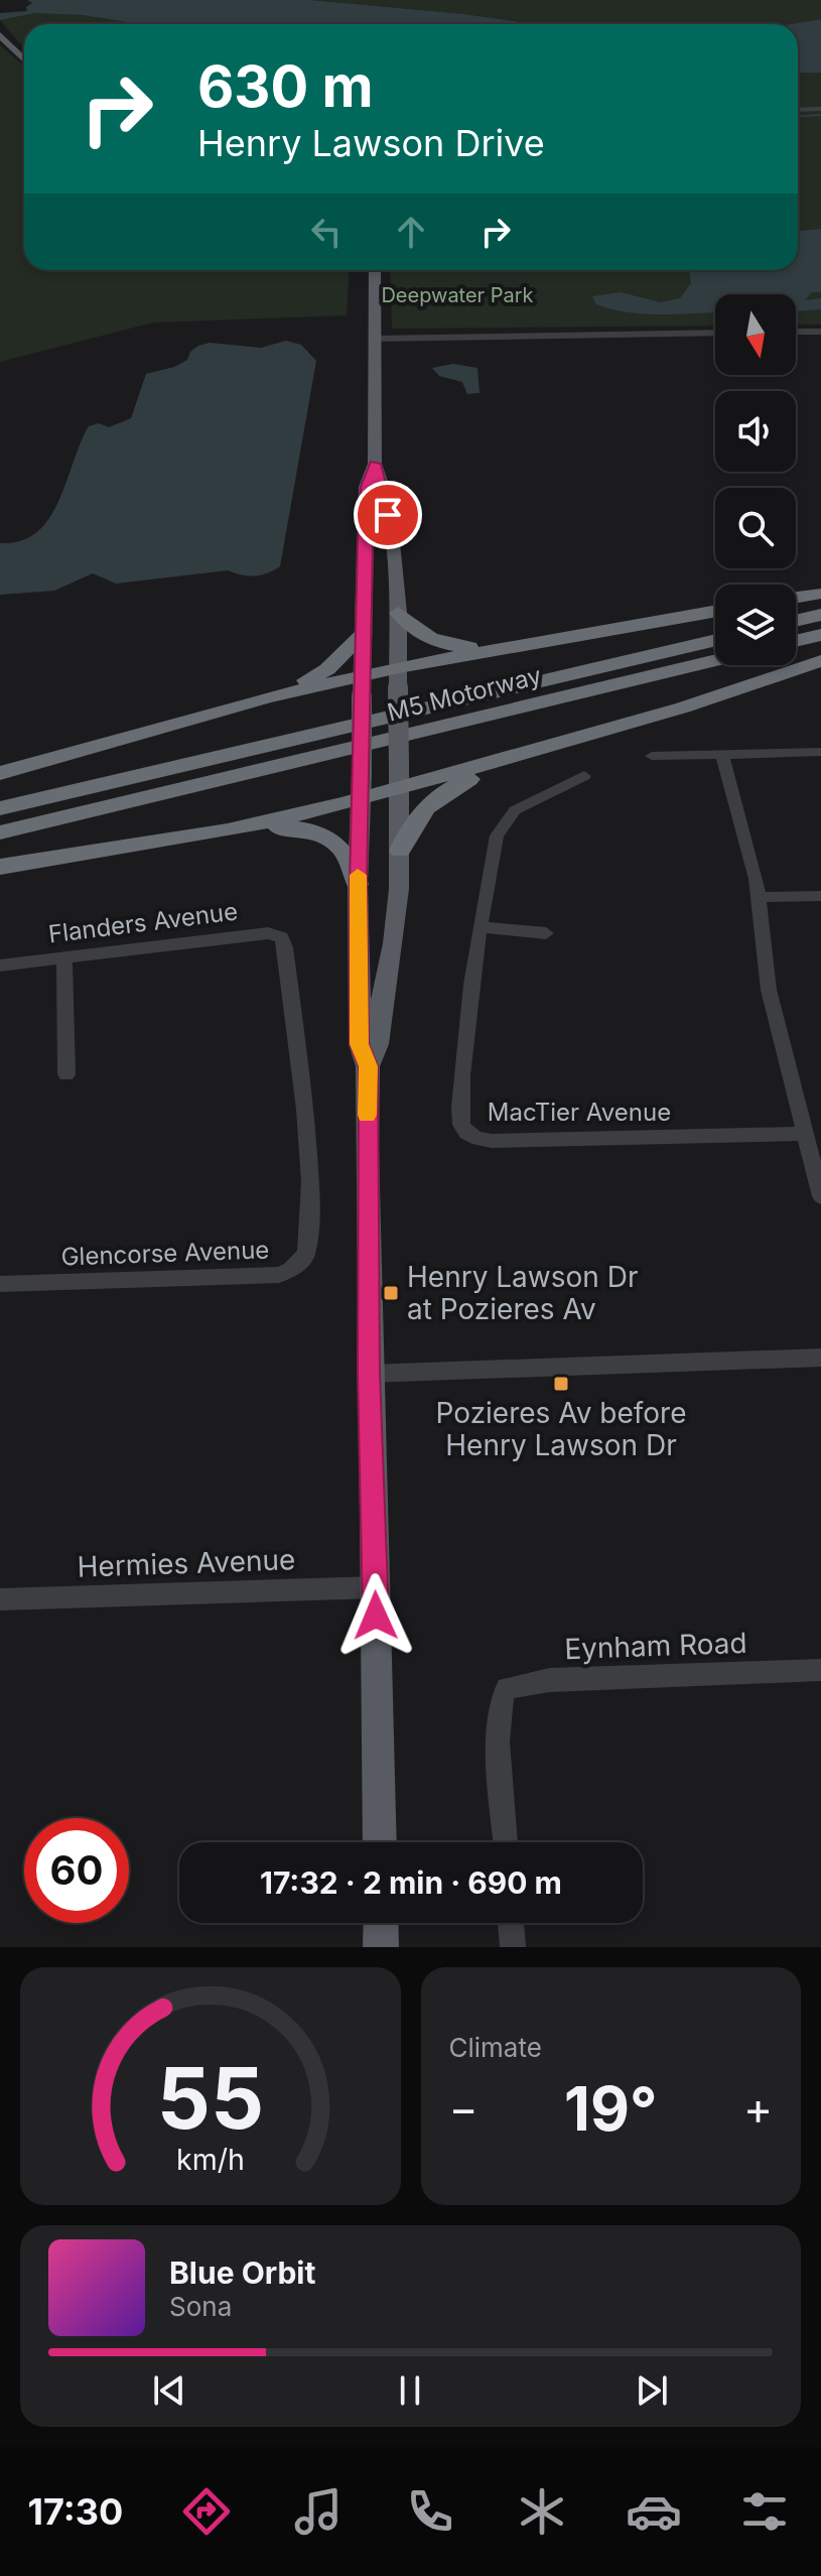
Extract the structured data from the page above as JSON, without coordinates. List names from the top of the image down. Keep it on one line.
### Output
{"streets":{"highway":["M5 Motorway"],"street":["Flanders Avenue","MacTier Avenue","Glencorse Avenue","Hermies Avenue","Eynham Road"]},"crossings":[["Flanders Avenue","Glencorse Avenue"]],"parks":["Deepwater Park"],"places":{"transit":["Henry Lawson Dr at Pozieres Av","Pozieres Av before Henry Lawson Dr"]},"north":"bottom","page":{"turn":["630 m","Henry Lawson Drive"],"limit":"60","trip":"17:32 · 2 min · 690 m","tile":"Climate","heat":["−","19°","+"],"song":["Blue Orbit","Sona"],"tabs":"17:30","gauge":["55","km/h"]}}
